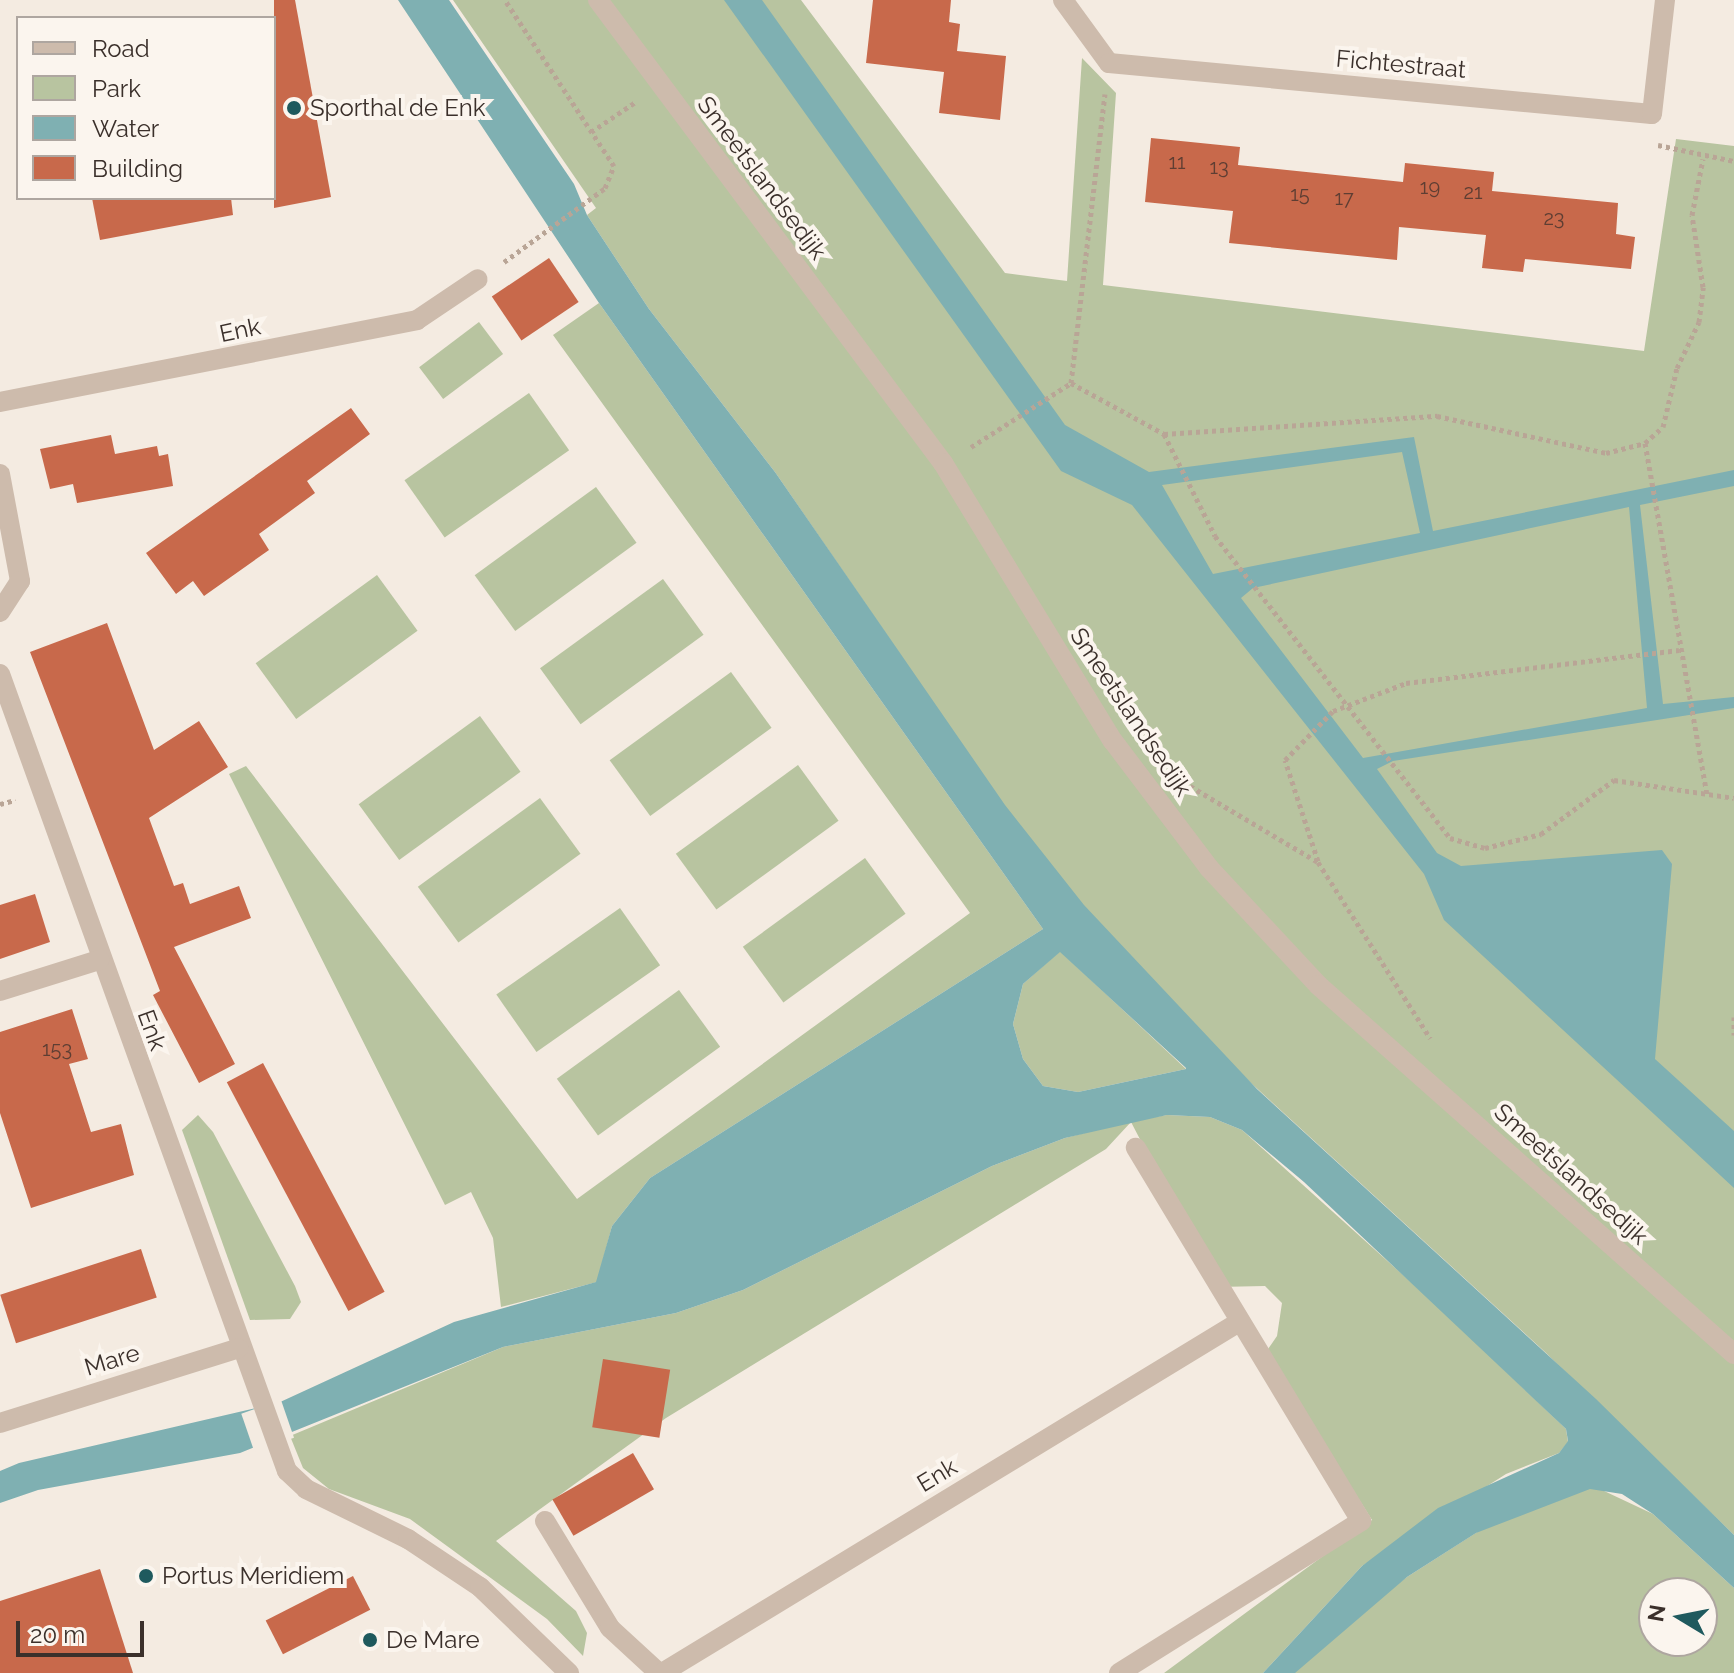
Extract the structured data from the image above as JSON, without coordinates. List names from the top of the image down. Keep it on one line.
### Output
{"streets":{"street":["Fichtestraat","Smeetslandsedijk","Enk","Mare"]},"crossings":[["Enk","Mare"]],"places":["Sporthal de Enk","Portus Meridiem","De Mare"],"house_numbers":["11","13","19","21","15","17","23","153"],"legend":["Road","Park","Water","Building"],"scale_bar":"20 m","north":"left"}
